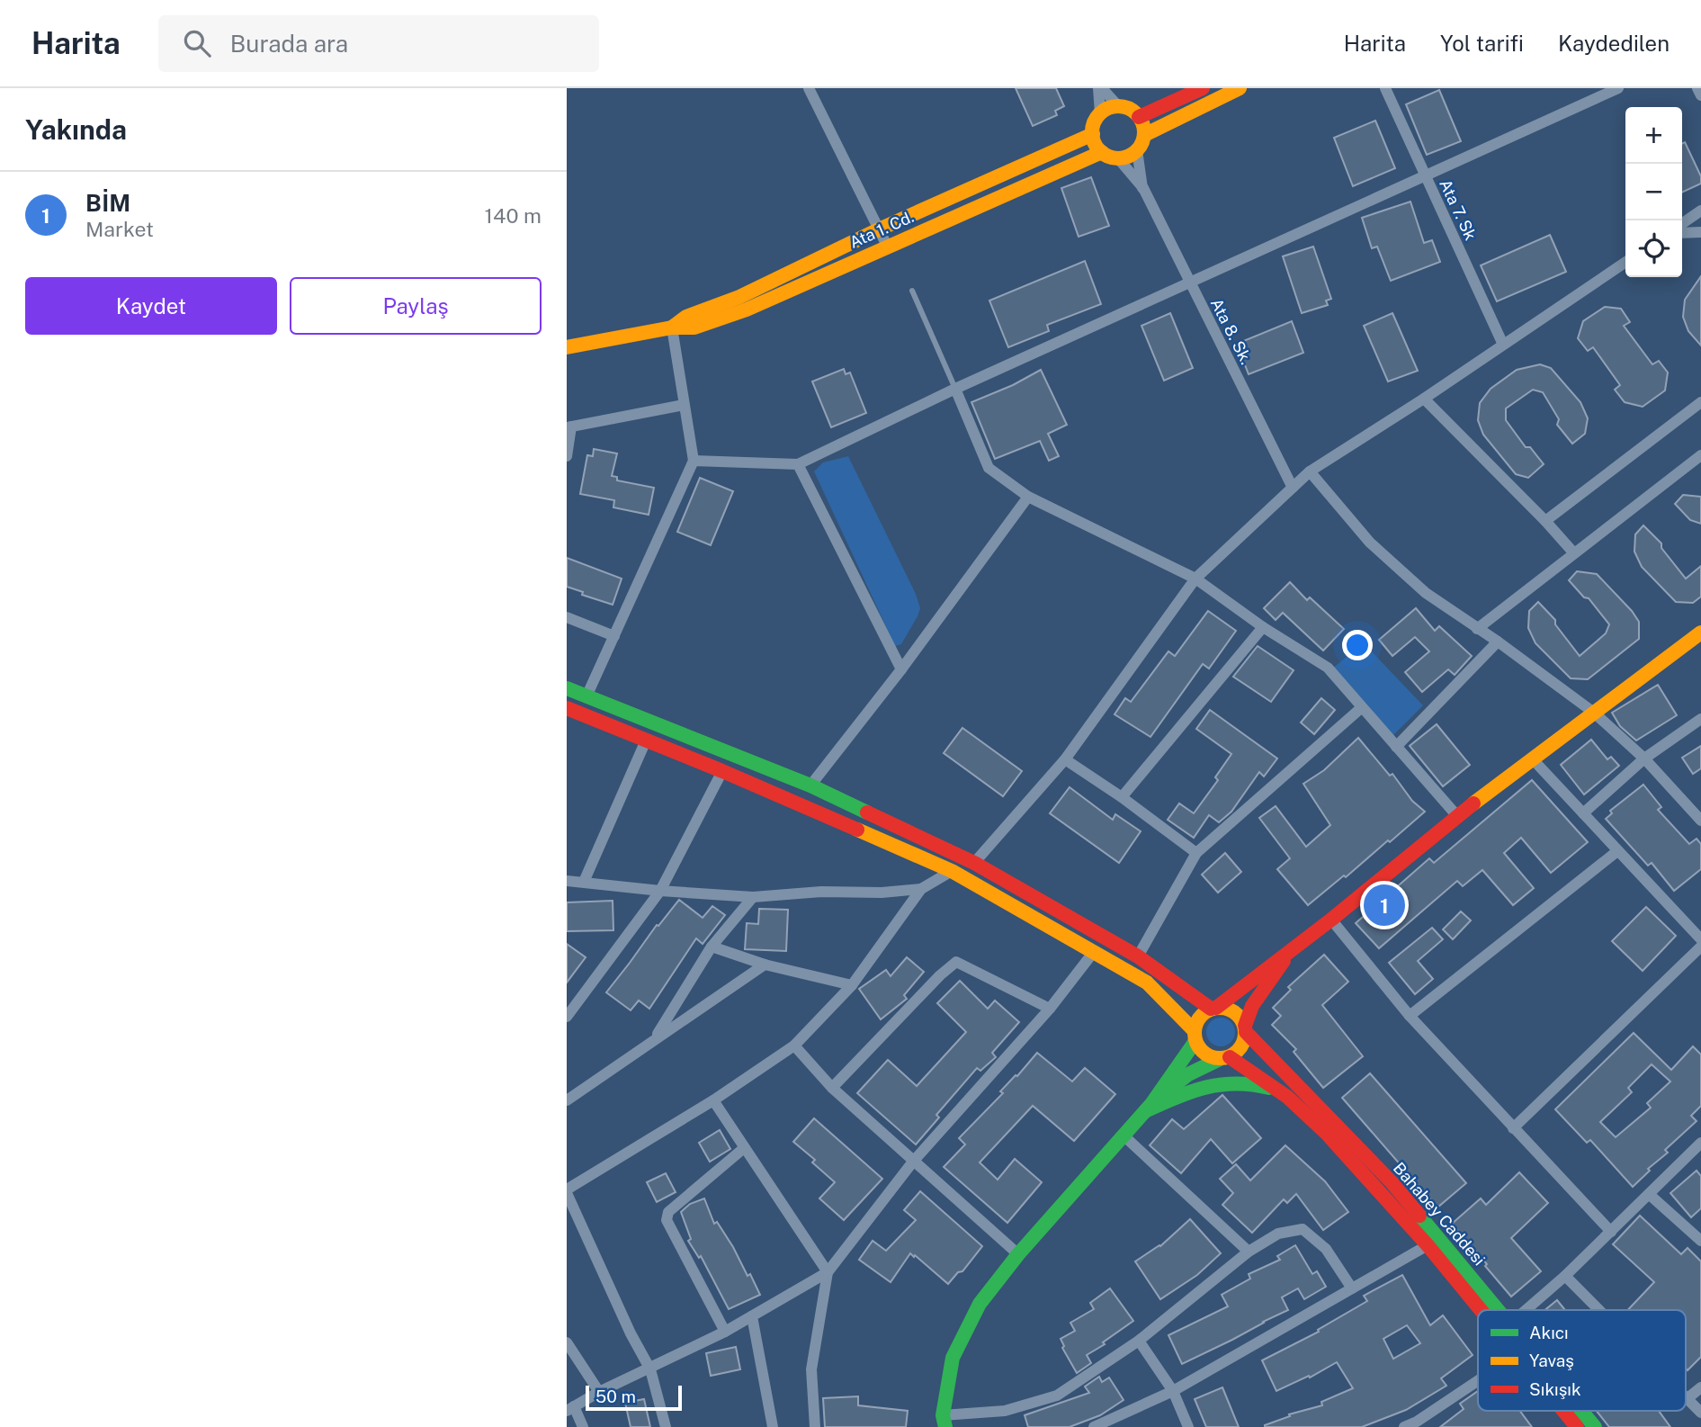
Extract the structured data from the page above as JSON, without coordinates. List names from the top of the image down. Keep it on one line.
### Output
{"streets":{"street":["Ata 7. Sk","Ata 1. Cd.","Ata 8. Sk.","Bahabey Caddesi"]},"legend":["Akıcı","Yavaş","Sıkışık"],"scale_bar":"50 m","page":{"header":"Harita","search":"Burada ara","nav":["Harita","Yol tarifi","Kaydedilen"],"heading":"Yakında","map_buttons":["+","−"],"list":[{"mark":"1","name":"BİM","note":"Market","value":"140 m"}],"buttons":["Kaydet","Paylaş"],"pins":"1","scale":"50 m"}}
